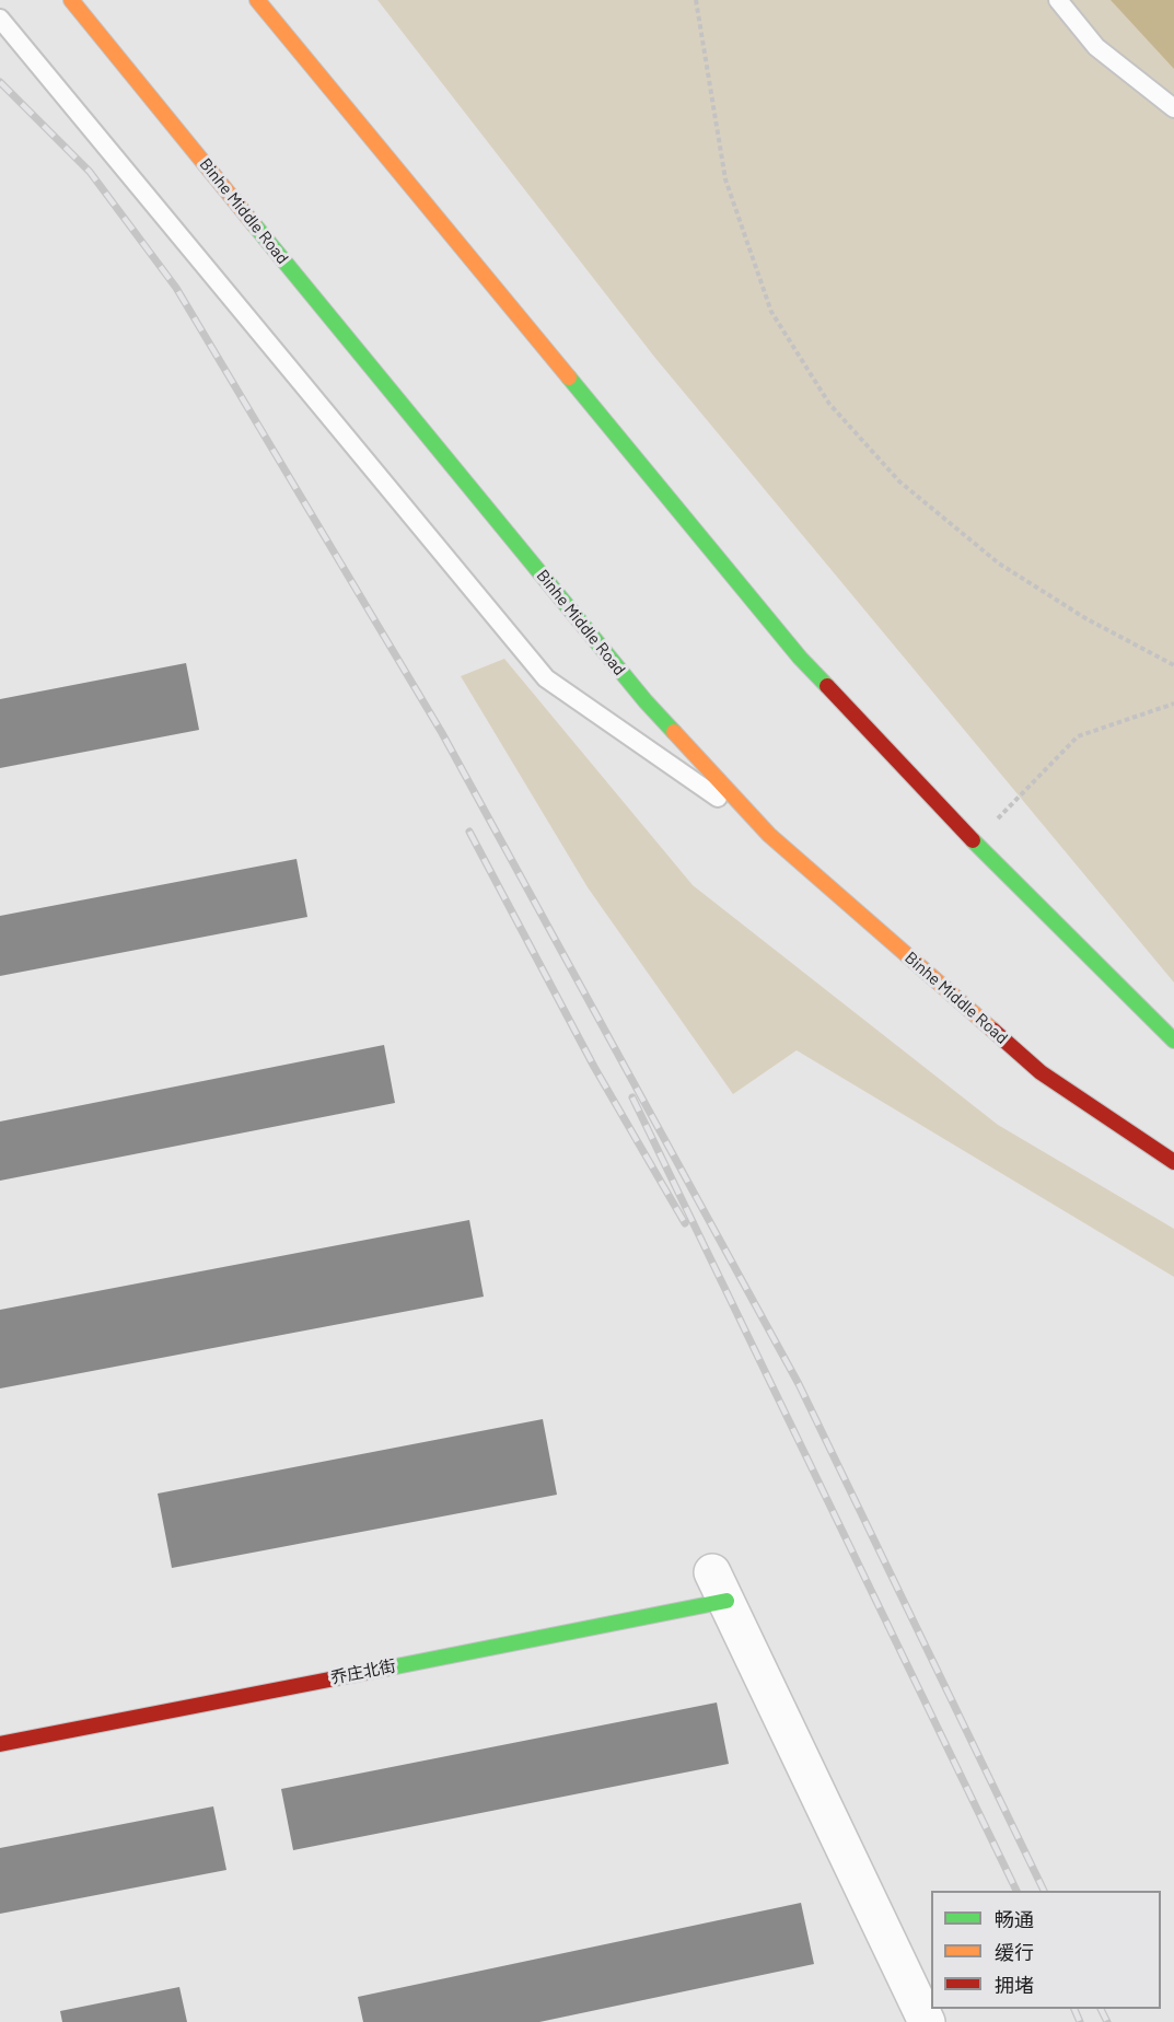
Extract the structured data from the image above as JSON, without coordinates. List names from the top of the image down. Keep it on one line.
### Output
{"streets":{"main road":["Binhe Middle Road","乔庄北街"]},"legend":["畅通","缓行","拥堵"]}
